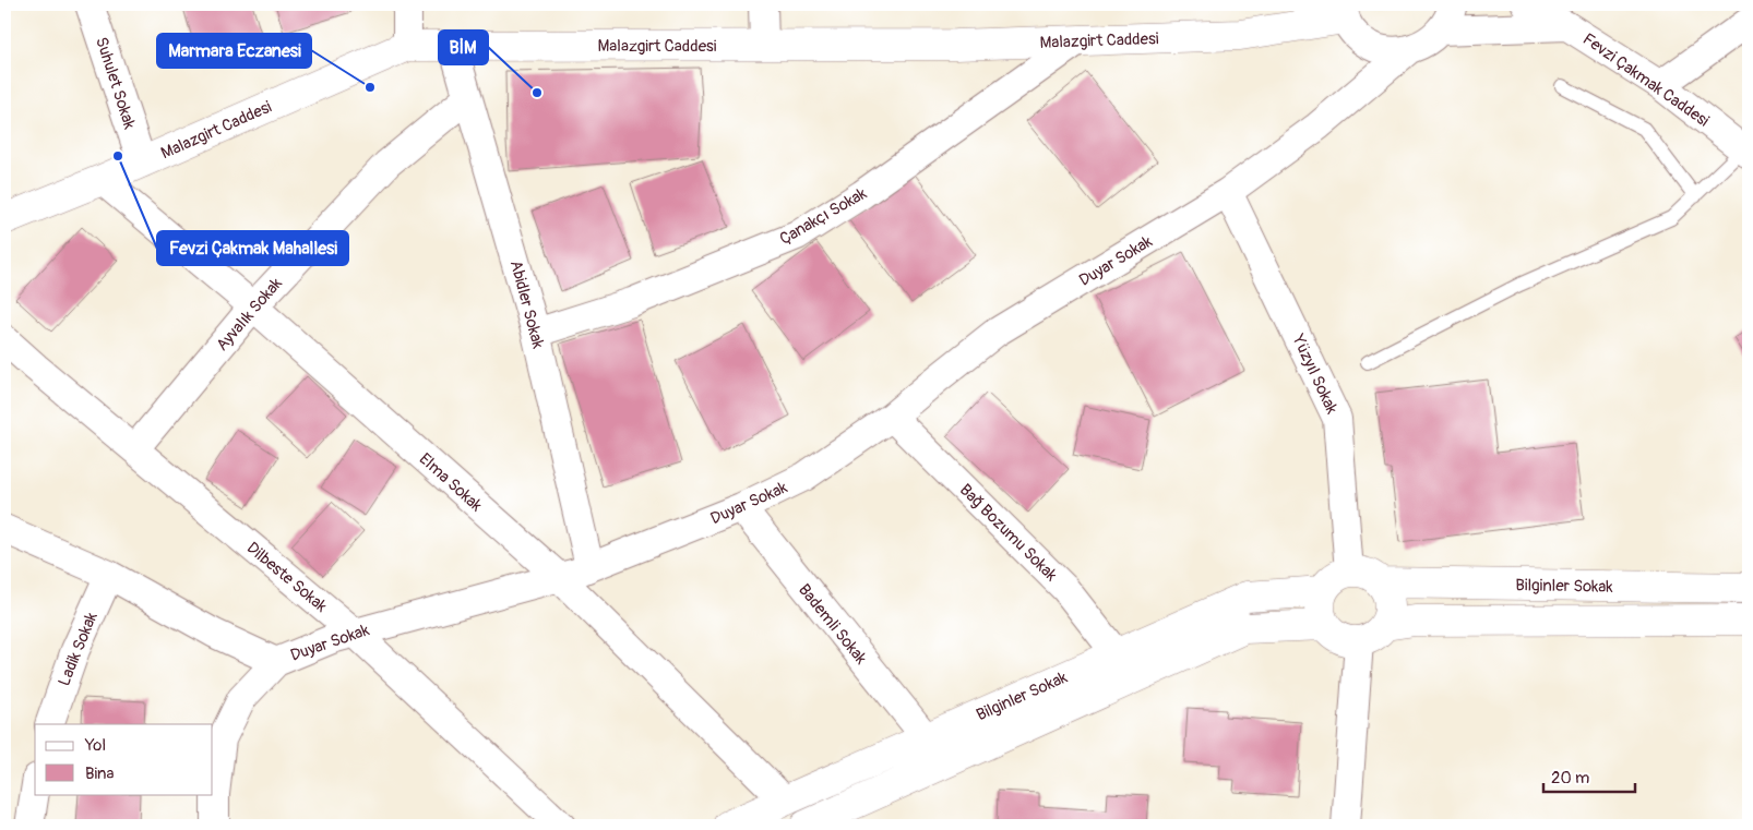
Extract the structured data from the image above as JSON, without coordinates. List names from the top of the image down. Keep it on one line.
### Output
{"streets":{"street":["Malazgirt Caddesi","Fevzi Çakmak Caddesi","Suhulet Sokak","Çanakçı Sokak","Duyar Sokak","Abidler Sokak","Ayvalık Sokak","Yüzyıl Sokak","Elma Sokak","Bağ Bozumu Sokak","Dilbeste Sokak","Bilginler Sokak","Bademli Sokak","Ladik Sokak"]},"crossings":[["Malazgirt Caddesi","Suhulet Sokak"],["Malazgirt Caddesi","Çanakçı Sokak"],["Malazgirt Caddesi","Abidler Sokak"],["Malazgirt Caddesi","Elma Sokak"],["Çanakçı Sokak","Abidler Sokak"],["Duyar Sokak","Abidler Sokak"],["Duyar Sokak","Yüzyıl Sokak"],["Duyar Sokak","Elma Sokak"],["Duyar Sokak","Bağ Bozumu Sokak"],["Duyar Sokak","Dilbeste Sokak"],["Duyar Sokak","Bademli Sokak"],["Duyar Sokak","Ladik Sokak"],["Abidler Sokak","Ayvalık Sokak"],["Ayvalık Sokak","Elma Sokak"],["Ayvalık Sokak","Dilbeste Sokak"],["Yüzyıl Sokak","Bilginler Sokak"],["Elma Sokak","Bilginler Sokak"],["Bağ Bozumu Sokak","Bilginler Sokak"],["Bilginler Sokak","Bademli Sokak"]],"places":["Marmara Eczanesi","BİM","Fevzi Çakmak Mahallesi"],"legend":["Yol","Bina"],"scale_bar":"20 m"}
